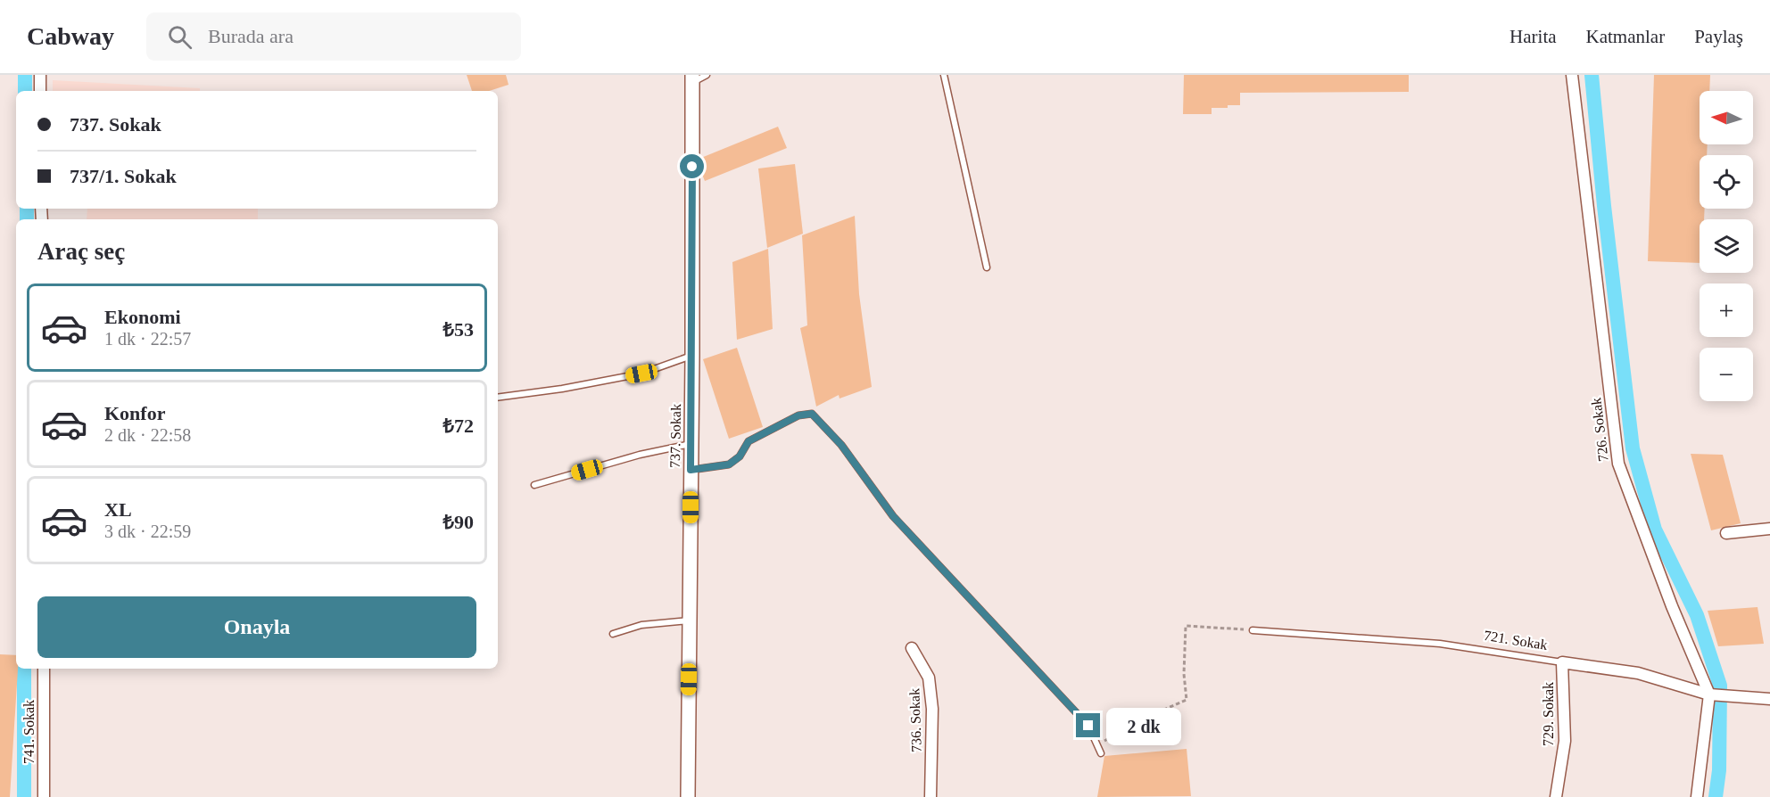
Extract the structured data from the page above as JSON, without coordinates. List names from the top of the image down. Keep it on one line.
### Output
{"streets":{"street":["726. Sokak","737. Sokak","721. Sokak","729. Sokak","736. Sokak","741. Sokak"]},"crossings":[["726. Sokak","721. Sokak"],["721. Sokak","729. Sokak"]],"north":"left","page":{"header":"Cabway","search":"Burada ara","nav":["Harita","Katmanlar","Paylaş"],"map_buttons":["+","−"],"banner":["737. Sokak","737/1. Sokak"],"heading":"Araç seç","list":[{"name":"Ekonomi","note":"1 dk · 22:57","value":"₺53"},{"name":"Konfor","note":"2 dk · 22:58","value":"₺72"},{"name":"XL","note":"3 dk · 22:59","value":"₺90"}],"buttons":"Onayla","bubble":"2 dk"}}
